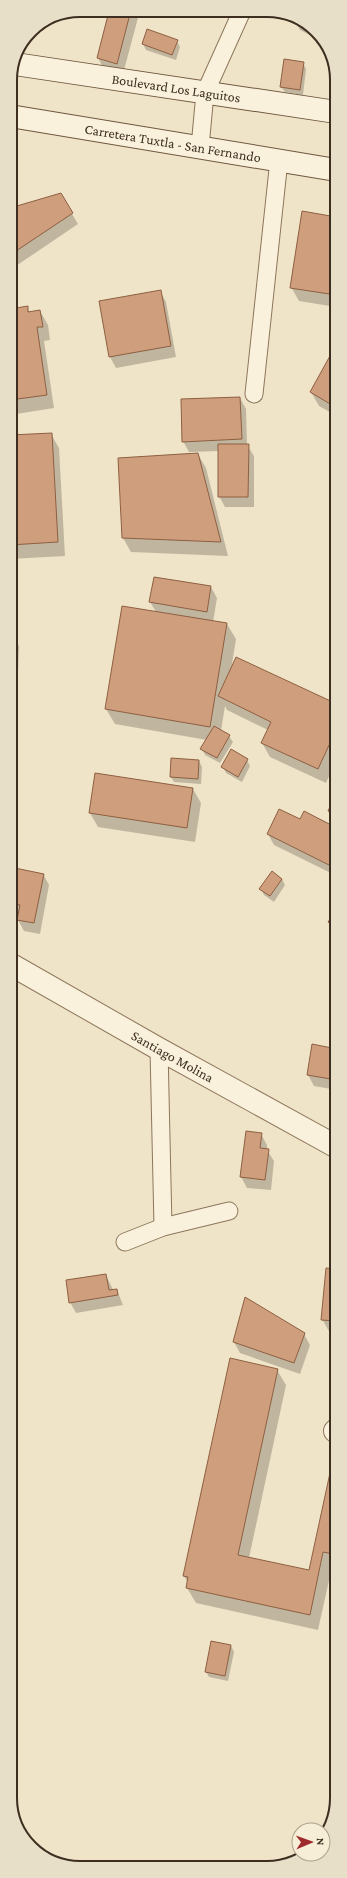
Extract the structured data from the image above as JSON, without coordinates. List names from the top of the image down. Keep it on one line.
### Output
{"streets":{"main road":["Boulevard Los Laguitos","Carretera Tuxtla - San Fernando","Santiago Molina"]},"north":"right"}
